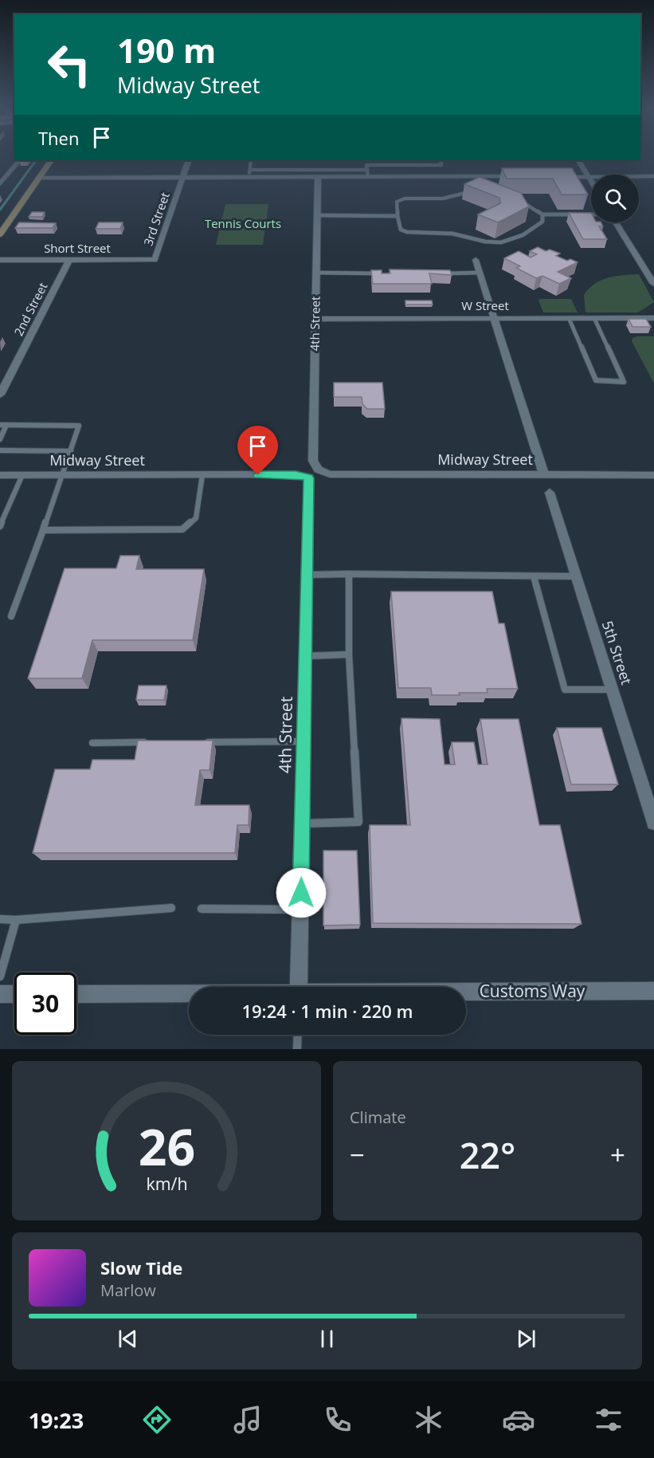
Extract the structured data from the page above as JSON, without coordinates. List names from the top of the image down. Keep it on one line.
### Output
{"streets":{"street":["3rd Street","Short Street","W Street","2nd Street","4th Street","Midway Street","5th Street","Customs Way"]},"crossings":[["3rd Street","Short Street"],["Short Street","2nd Street"],["W Street","4th Street"],["4th Street","Midway Street"]],"parks":["Tennis Courts"],"page":{"turn":["190 m","Midway Street"],"then":"Then","limit":"30","trip":"19:24 · 1 min · 220 m","tile":"Climate","heat":["−","22°","+"],"song":["Slow Tide","Marlow"],"tabs":"19:23","gauge":["26","km/h"]}}
